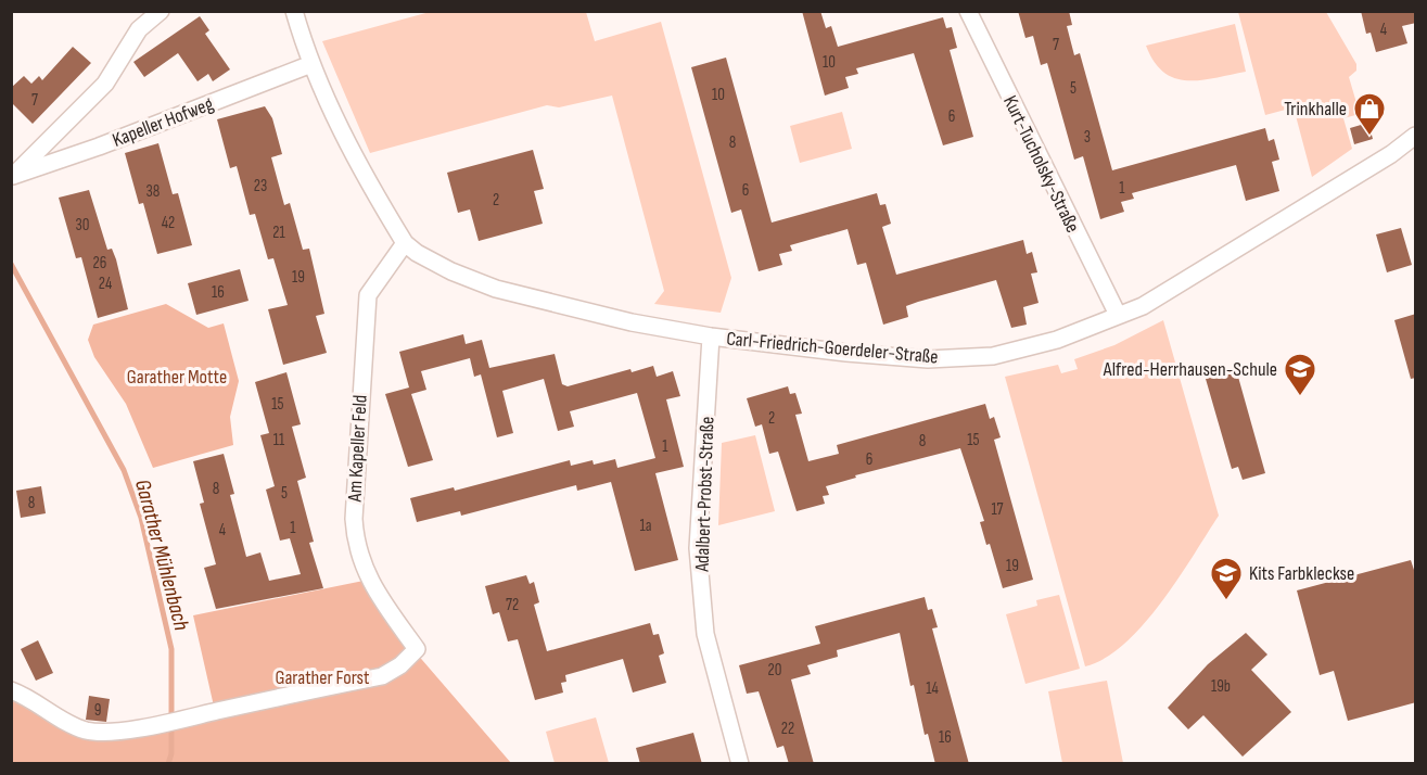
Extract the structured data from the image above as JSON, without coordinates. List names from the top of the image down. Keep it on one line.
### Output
{"streets":{"street":["Kapeller Hofweg","Kurt-Tucholsky-Straße","Carl-Friedrich-Goerdeler-Straße","Am Kapeller Feld","Adalbert-Probst-Straße"]},"crossings":[["Kapeller Hofweg","Carl-Friedrich-Goerdeler-Straße"],["Kurt-Tucholsky-Straße","Carl-Friedrich-Goerdeler-Straße"],["Carl-Friedrich-Goerdeler-Straße","Am Kapeller Feld"],["Carl-Friedrich-Goerdeler-Straße","Adalbert-Probst-Straße"]],"water":["Garather Mühlenbach"],"parks":["Garather Motte","Garather Forst"],"places":{"shop":["Trinkhalle"],"school or university":["Alfred-Herrhausen-Schule","Kits Farbkleckse"]},"house_numbers":["4","7","10","5","10","7","6","3","8","23","1","6","38","2","42","30","21","26","19","24","16","15","2","11","15","8","1","6","8","5","8","17","1a","1","4","19","72","20","19b","14","9","22","16"]}
